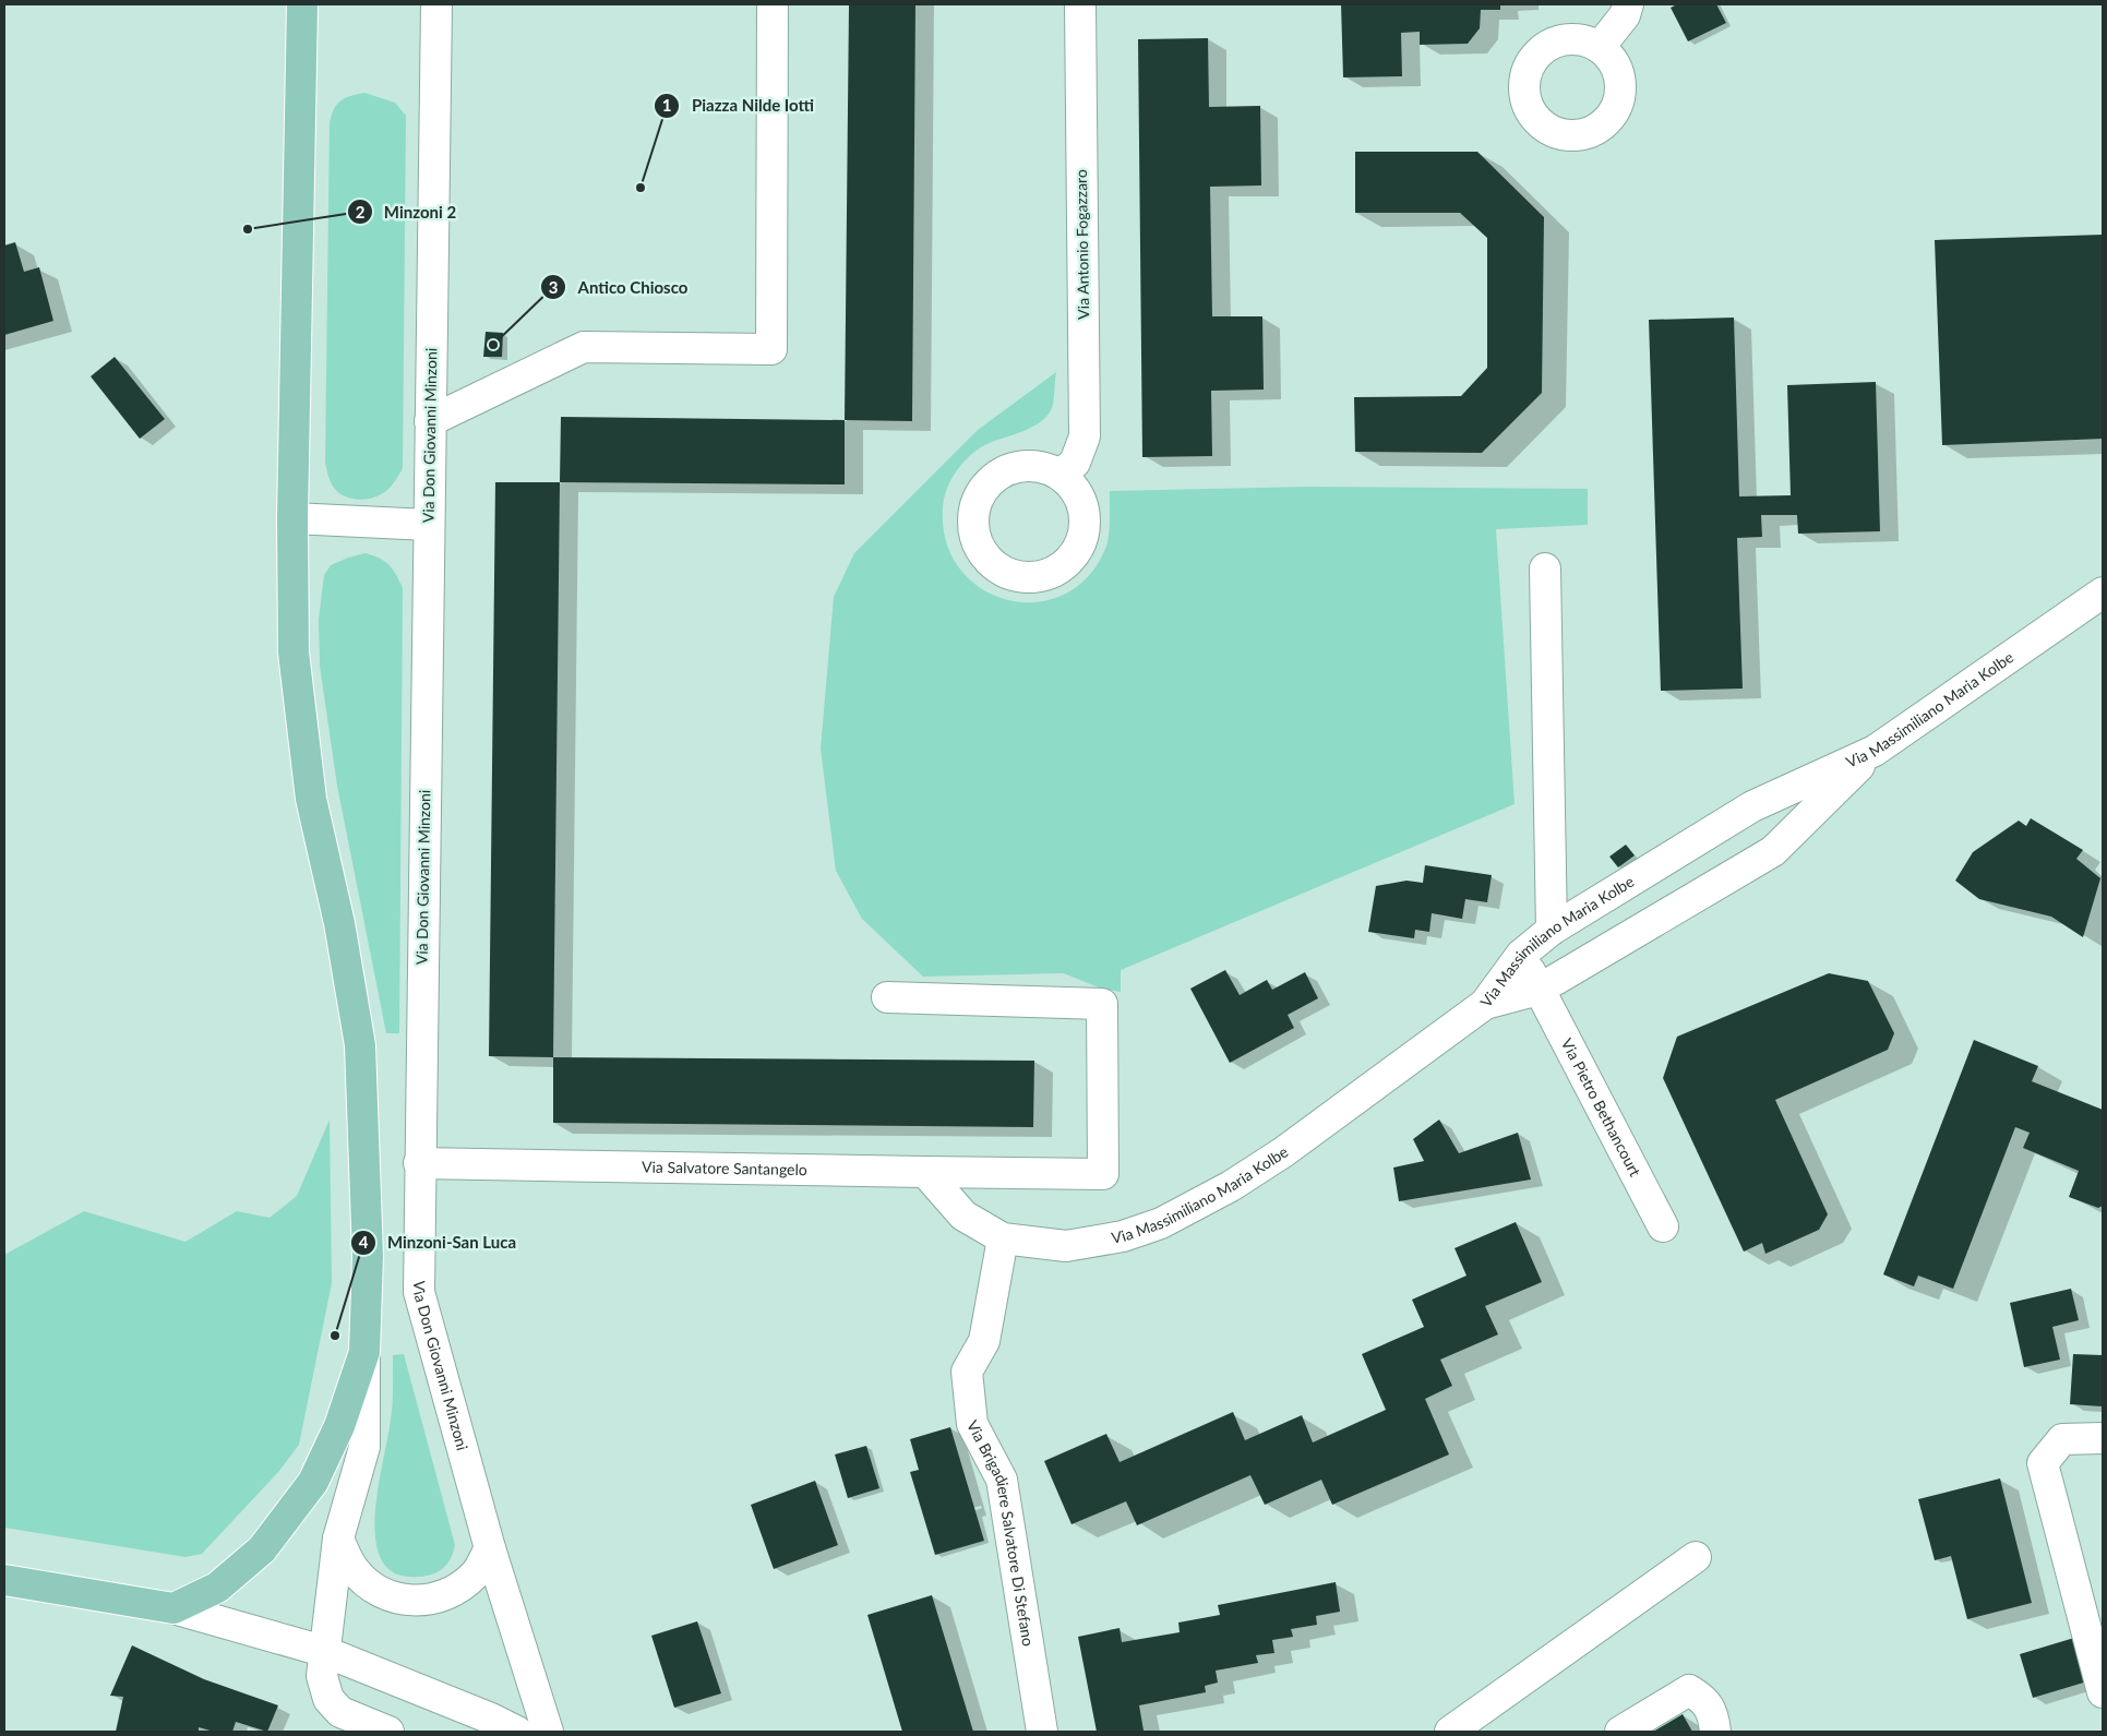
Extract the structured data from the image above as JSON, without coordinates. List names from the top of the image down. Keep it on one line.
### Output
{"streets":{"street":["Via Antonio Fogazzaro","Via Don Giovanni Minzoni","Via Massimiliano Maria Kolbe","Via Pietro Bethancourt","Via Salvatore Santangelo","Via Brigadiere Salvatore Di Stefano"]},"crossings":[["Via Don Giovanni Minzoni","Via Salvatore Santangelo"],["Via Massimiliano Maria Kolbe","Via Pietro Bethancourt"],["Via Massimiliano Maria Kolbe","Via Brigadiere Salvatore Di Stefano"]],"places":["Piazza Nilde Iotti","Minzoni 2","Antico Chiosco","Minzoni-San Luca"]}
